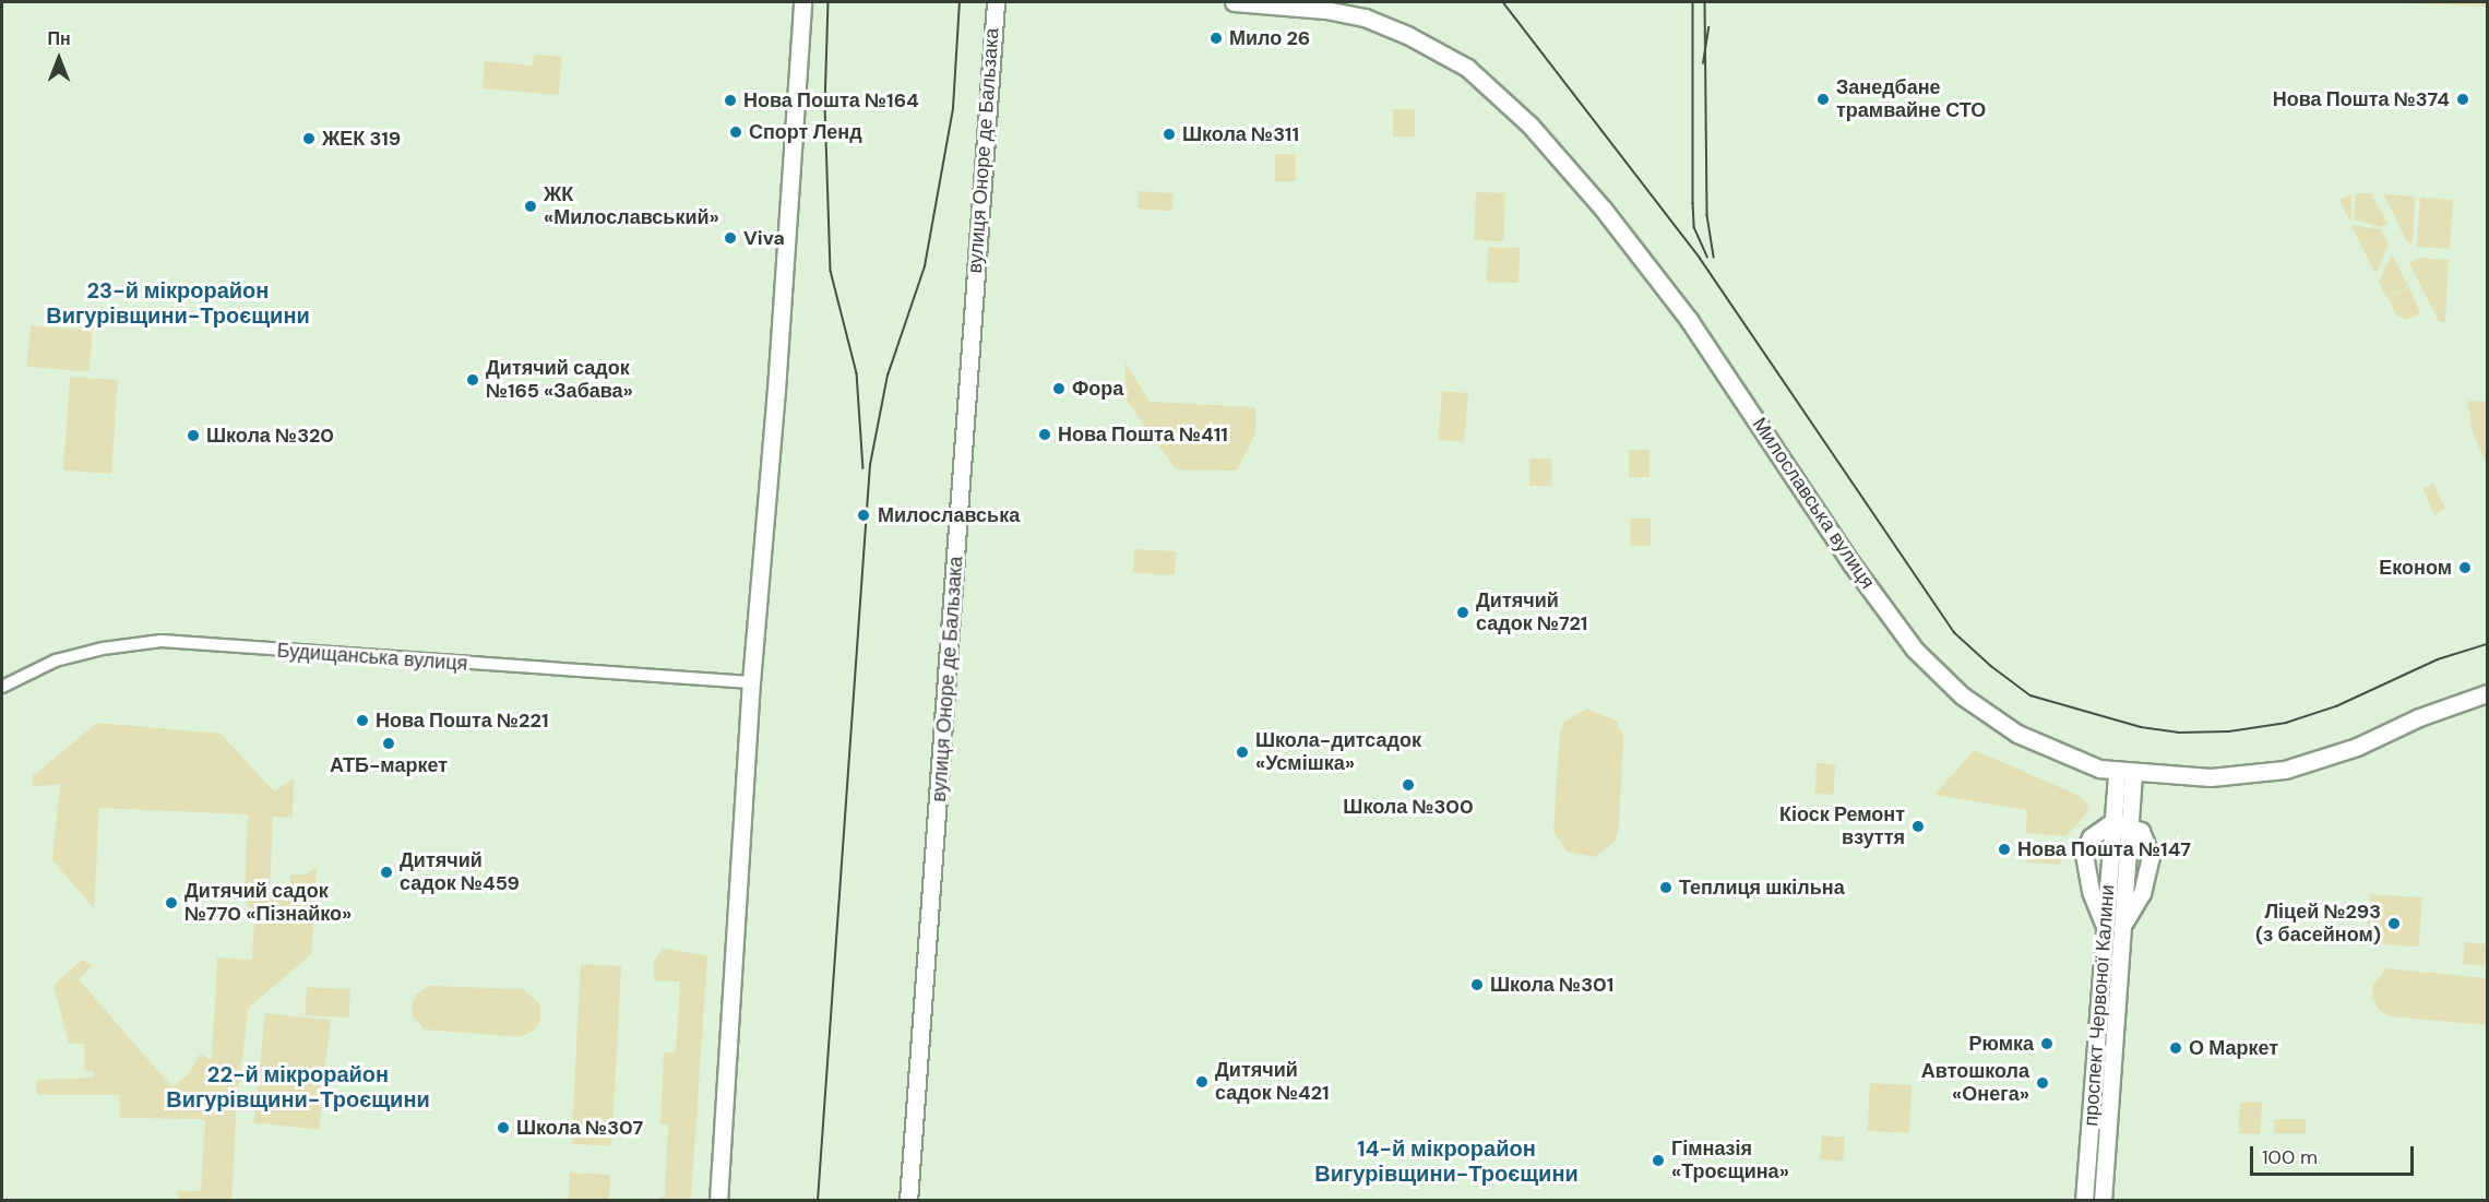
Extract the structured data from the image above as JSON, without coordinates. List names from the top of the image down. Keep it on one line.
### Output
{"streets":{"street":["вулиця Оноре де Бальзака","Милославська вулиця","Будищанська вулиця","проспект Червоної Калини"]},"crossings":[["Милославська вулиця","проспект Червоної Калини"]],"districts":["23-й мікрорайон Вигурівщини-Троєщини","22-й мікрорайон Вигурівщини-Троєщини","14-й мікрорайон Вигурівщини-Троєщини"],"places":["Мило 26","Занедбане трамвайне СТО","Нова Пошта №374","Нова Пошта №164","Спорт Ленд","Школа №311","ЖЕК 319","ЖК «Милославський»","Viva","Дитячий садок №165 «Забава»","Фора","Нова Пошта №411","Школа №320","Милославська","Економ","Дитячий садок №721","Нова Пошта №221","АТБ-маркет","Школа-дитсадок «Усмішка»","Школа №300","Кіоск Ремонт взуття","Нова Пошта №147","Дитячий садок №459","Теплиця шкільна","Дитячий садок №770 «Пізнайко»","Ліцей №293 (з басейном)","Школа №301","Рюмка","О Маркет","Дитячий садок №421","Автошкола «Онега»","Школа №307","Гімназія «Троєщина»"],"scale_bar":"100 m","north":"top"}
